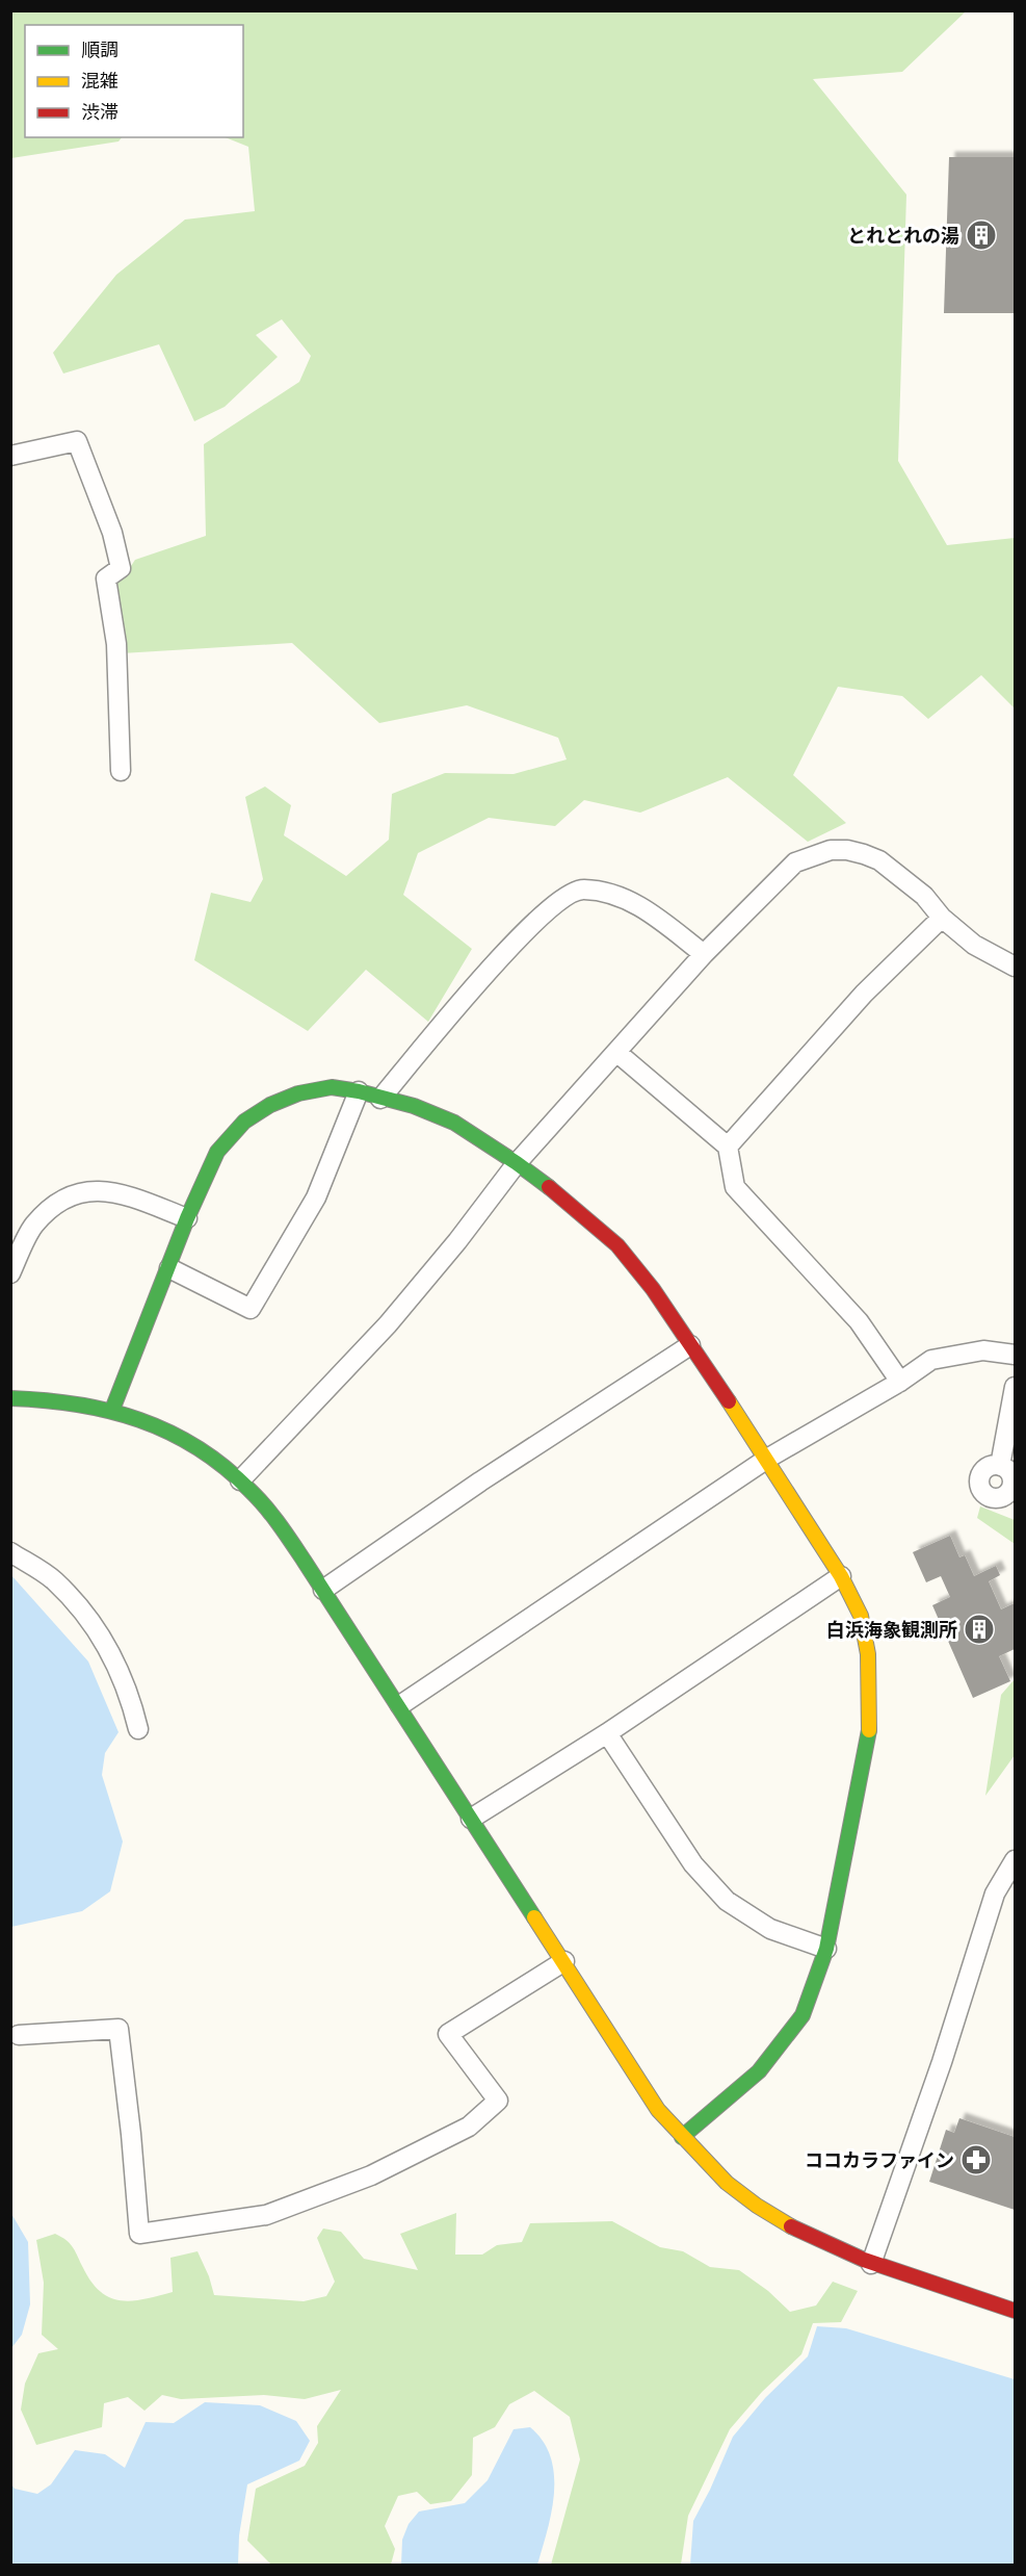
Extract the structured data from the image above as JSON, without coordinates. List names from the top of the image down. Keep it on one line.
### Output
{"places":{"building":["とれとれの湯","白浜海象観測所"],"pharmacy":["ココカラファイン"]},"legend":["順調","混雑","渋滞"]}
